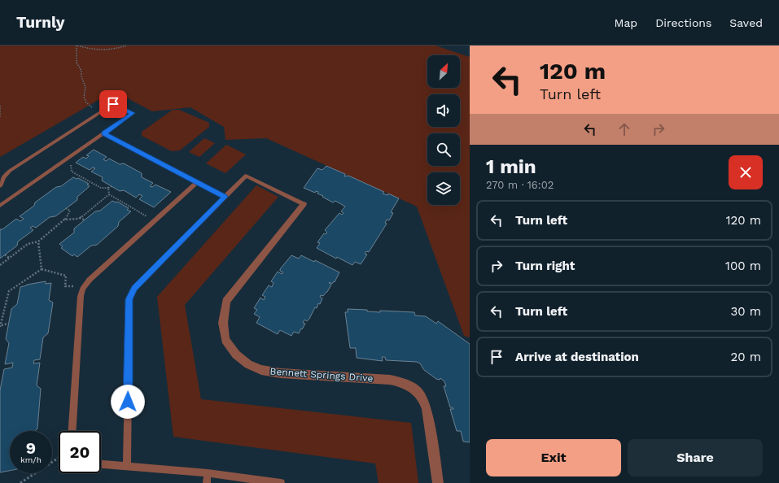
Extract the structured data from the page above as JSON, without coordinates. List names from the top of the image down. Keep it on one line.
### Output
{"streets":{"street":["Bennett Springs Drive"]},"north":"top right","page":{"header":"Turnly","nav":["Map","Directions","Saved"],"turn":["120 m","Turn left"],"heading":["1 min","270 m · 16:02"],"list":[{"name":"Turn left","value":"120 m"},{"name":"Turn right","value":"100 m"},{"name":"Turn left","value":"30 m"},{"name":"Arrive at destination","value":"20 m"}],"speed":"9 km/h","limit":"20","buttons":["Exit","Share"]}}
